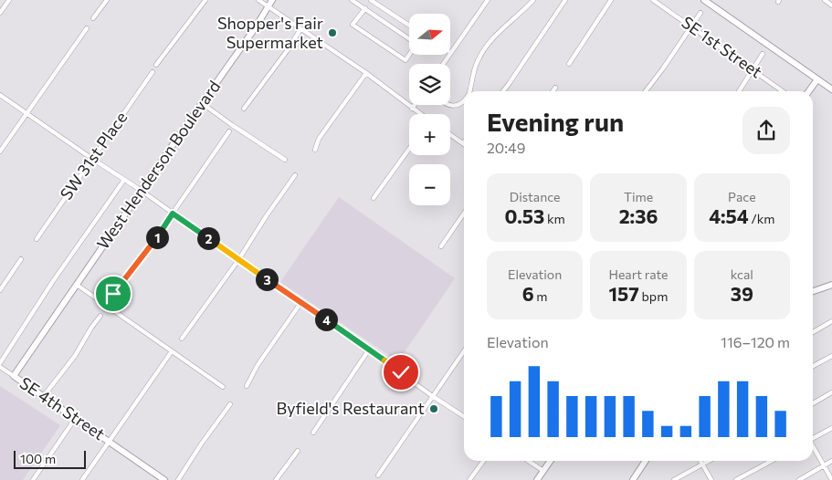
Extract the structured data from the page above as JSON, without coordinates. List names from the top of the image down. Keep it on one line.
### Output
{"streets":{"street":["SE 1st Street","SW 31st Place","West Henderson Boulevard","SE 4th Street"]},"crossings":[["West Henderson Boulevard","SE 4th Street"]],"places":["Shopper's Fair Supermarket","Byfield's Restaurant"],"scale_bar":"100 m","north":"right","page":{"map_buttons":["+","−"],"heading":["Evening run","20:49"],"stats":[["Distance","0.53 km"],["Time","2:36"],["Pace","4:54 /km"],["Elevation","6 m"],["Heart rate","157 bpm"],["kcal","39"]],"pins":["1","2","3","4"],"chart":["Elevation","116–120 m"],"scale":"100 m"}}
